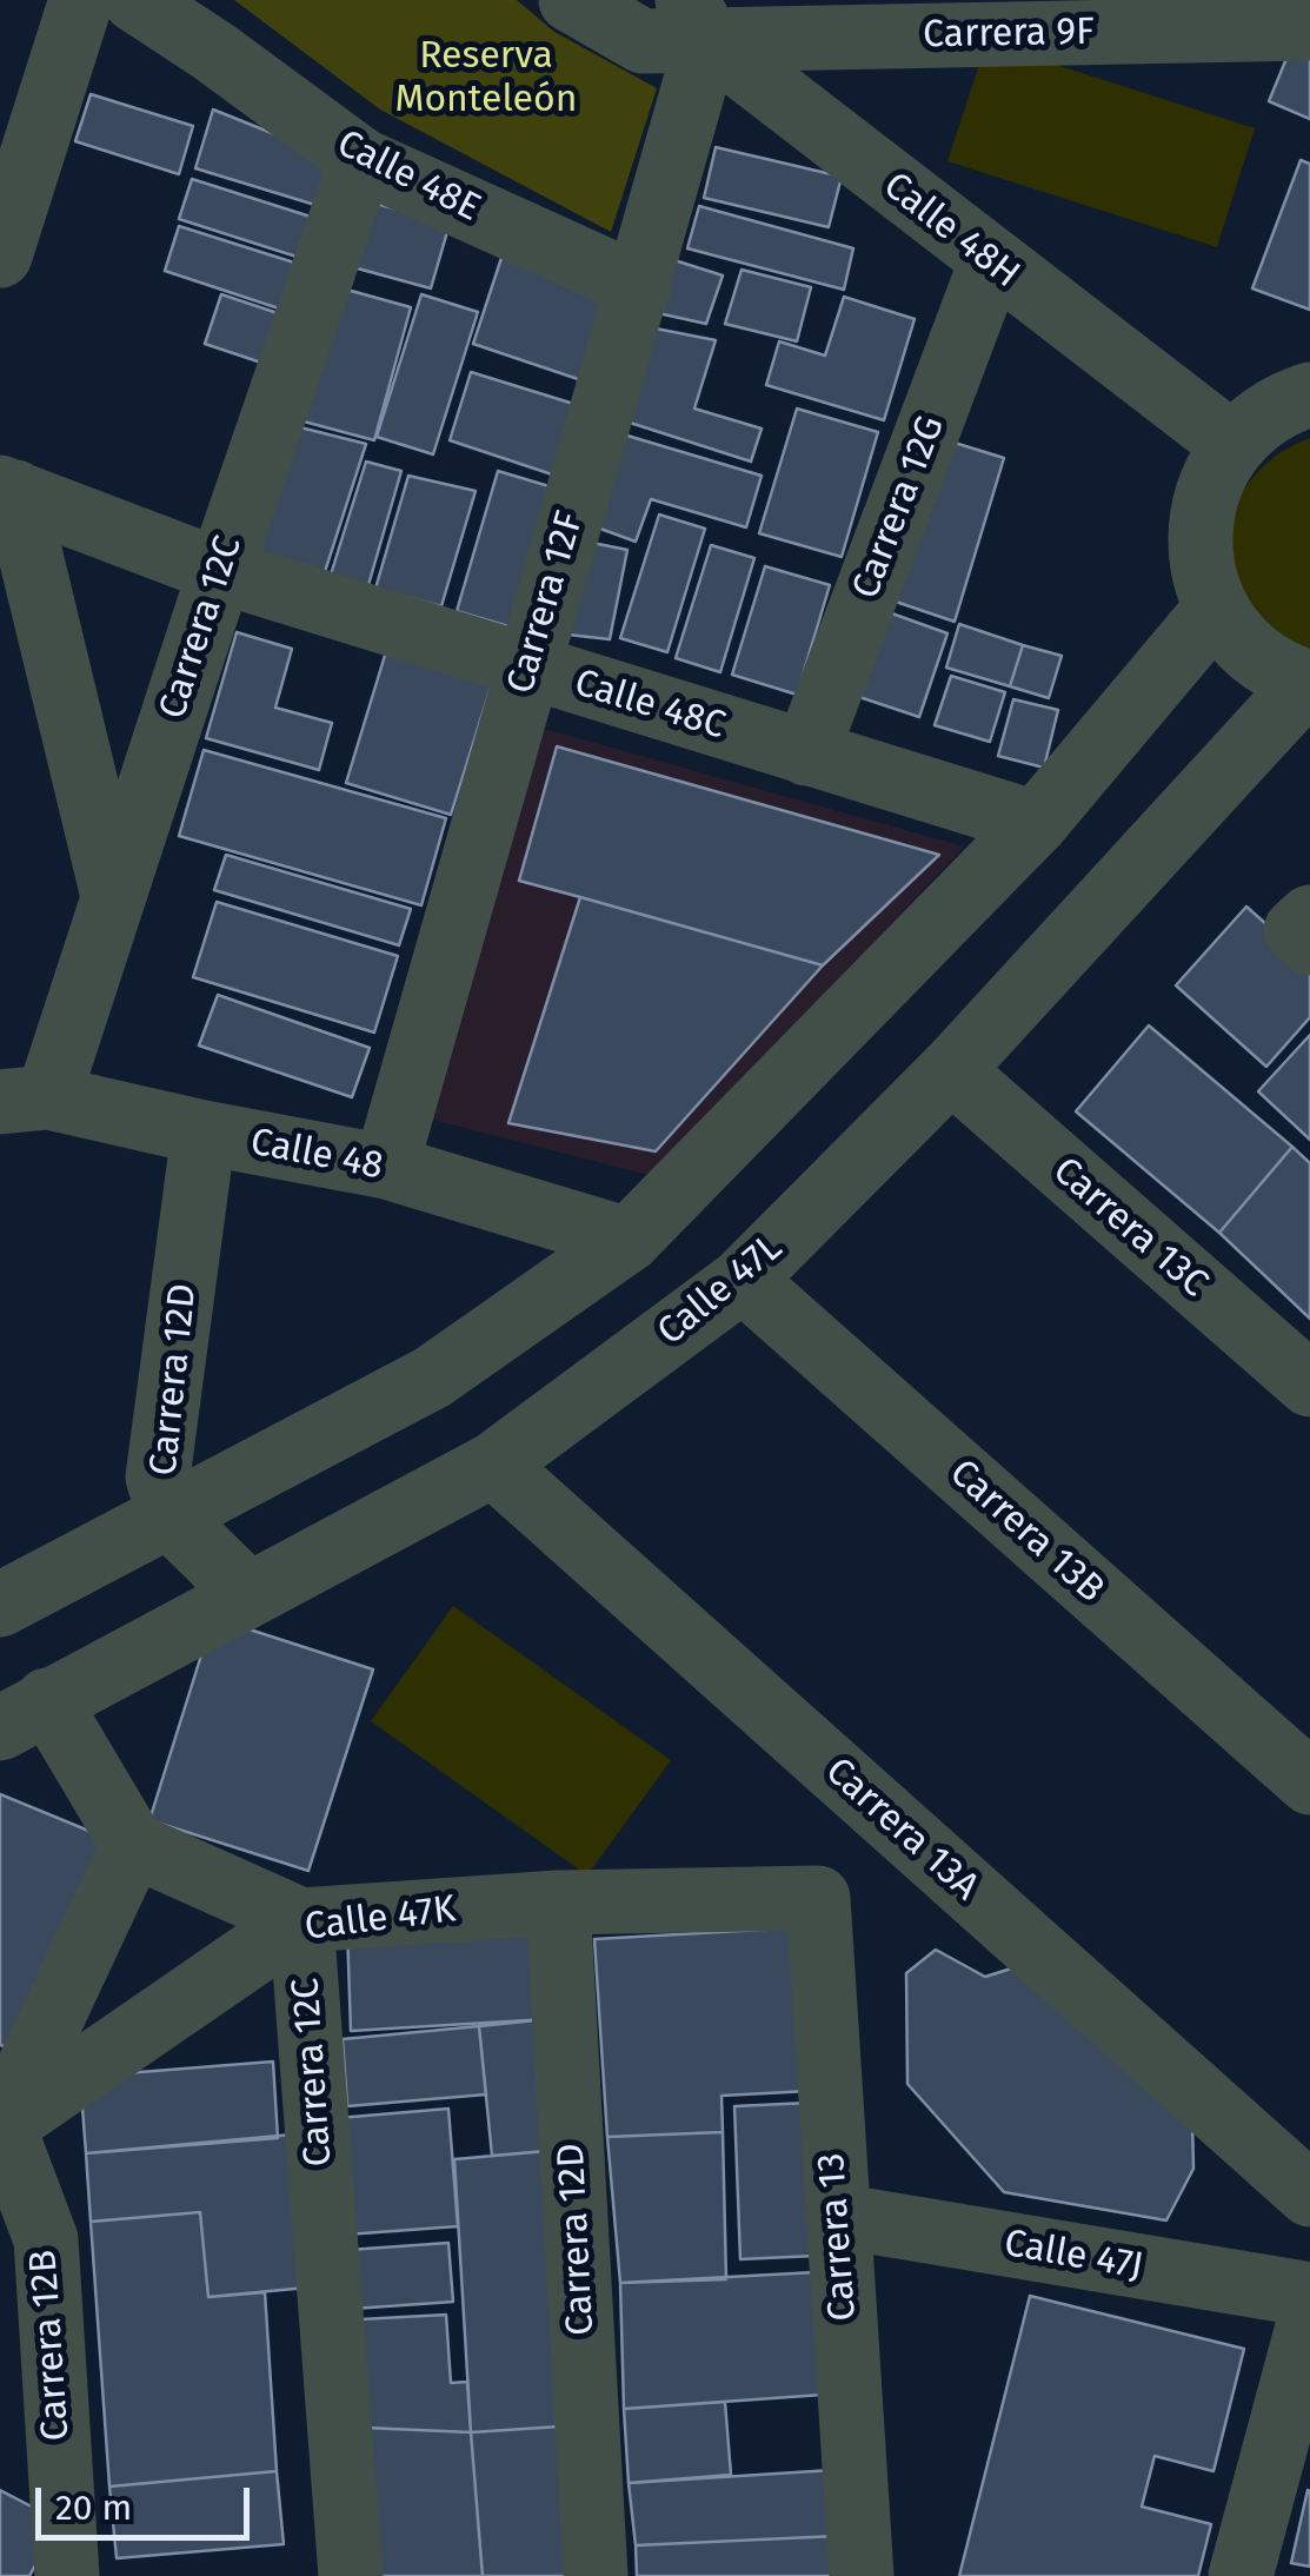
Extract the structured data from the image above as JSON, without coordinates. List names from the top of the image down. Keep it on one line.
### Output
{"streets":{"street":["Carrera 9F","Calle 48E","Calle 48H","Carrera 12G","Carrera 12F","Carrera 12C","Calle 48C","Calle 48","Carrera 13C","Calle 47L","Carrera 12D","Carrera 13B","Carrera 13A","Calle 47K","Carrera 13","Calle 47J","Carrera 12B"]},"crossings":[["Carrera 9F","Calle 48H"],["Carrera 9F","Carrera 12F"],["Calle 48E","Carrera 12F"],["Calle 48E","Carrera 12C"],["Calle 48H","Carrera 12G"],["Calle 48H","Carrera 12F"],["Carrera 12G","Calle 48C"],["Carrera 12F","Calle 48C"],["Carrera 12F","Calle 48"],["Carrera 12C","Calle 48C"],["Carrera 12C","Calle 48"],["Carrera 12C","Calle 47K"],["Calle 48","Carrera 12D"],["Carrera 13C","Calle 47L"],["Calle 47L","Carrera 12D"],["Calle 47L","Carrera 13B"],["Calle 47L","Carrera 13A"],["Carrera 12D","Calle 47K"],["Calle 47K","Carrera 13"],["Calle 47K","Carrera 12B"],["Carrera 13","Calle 47J"]],"parks":["Reserva Monteleón"],"scale_bar":"20 m"}
